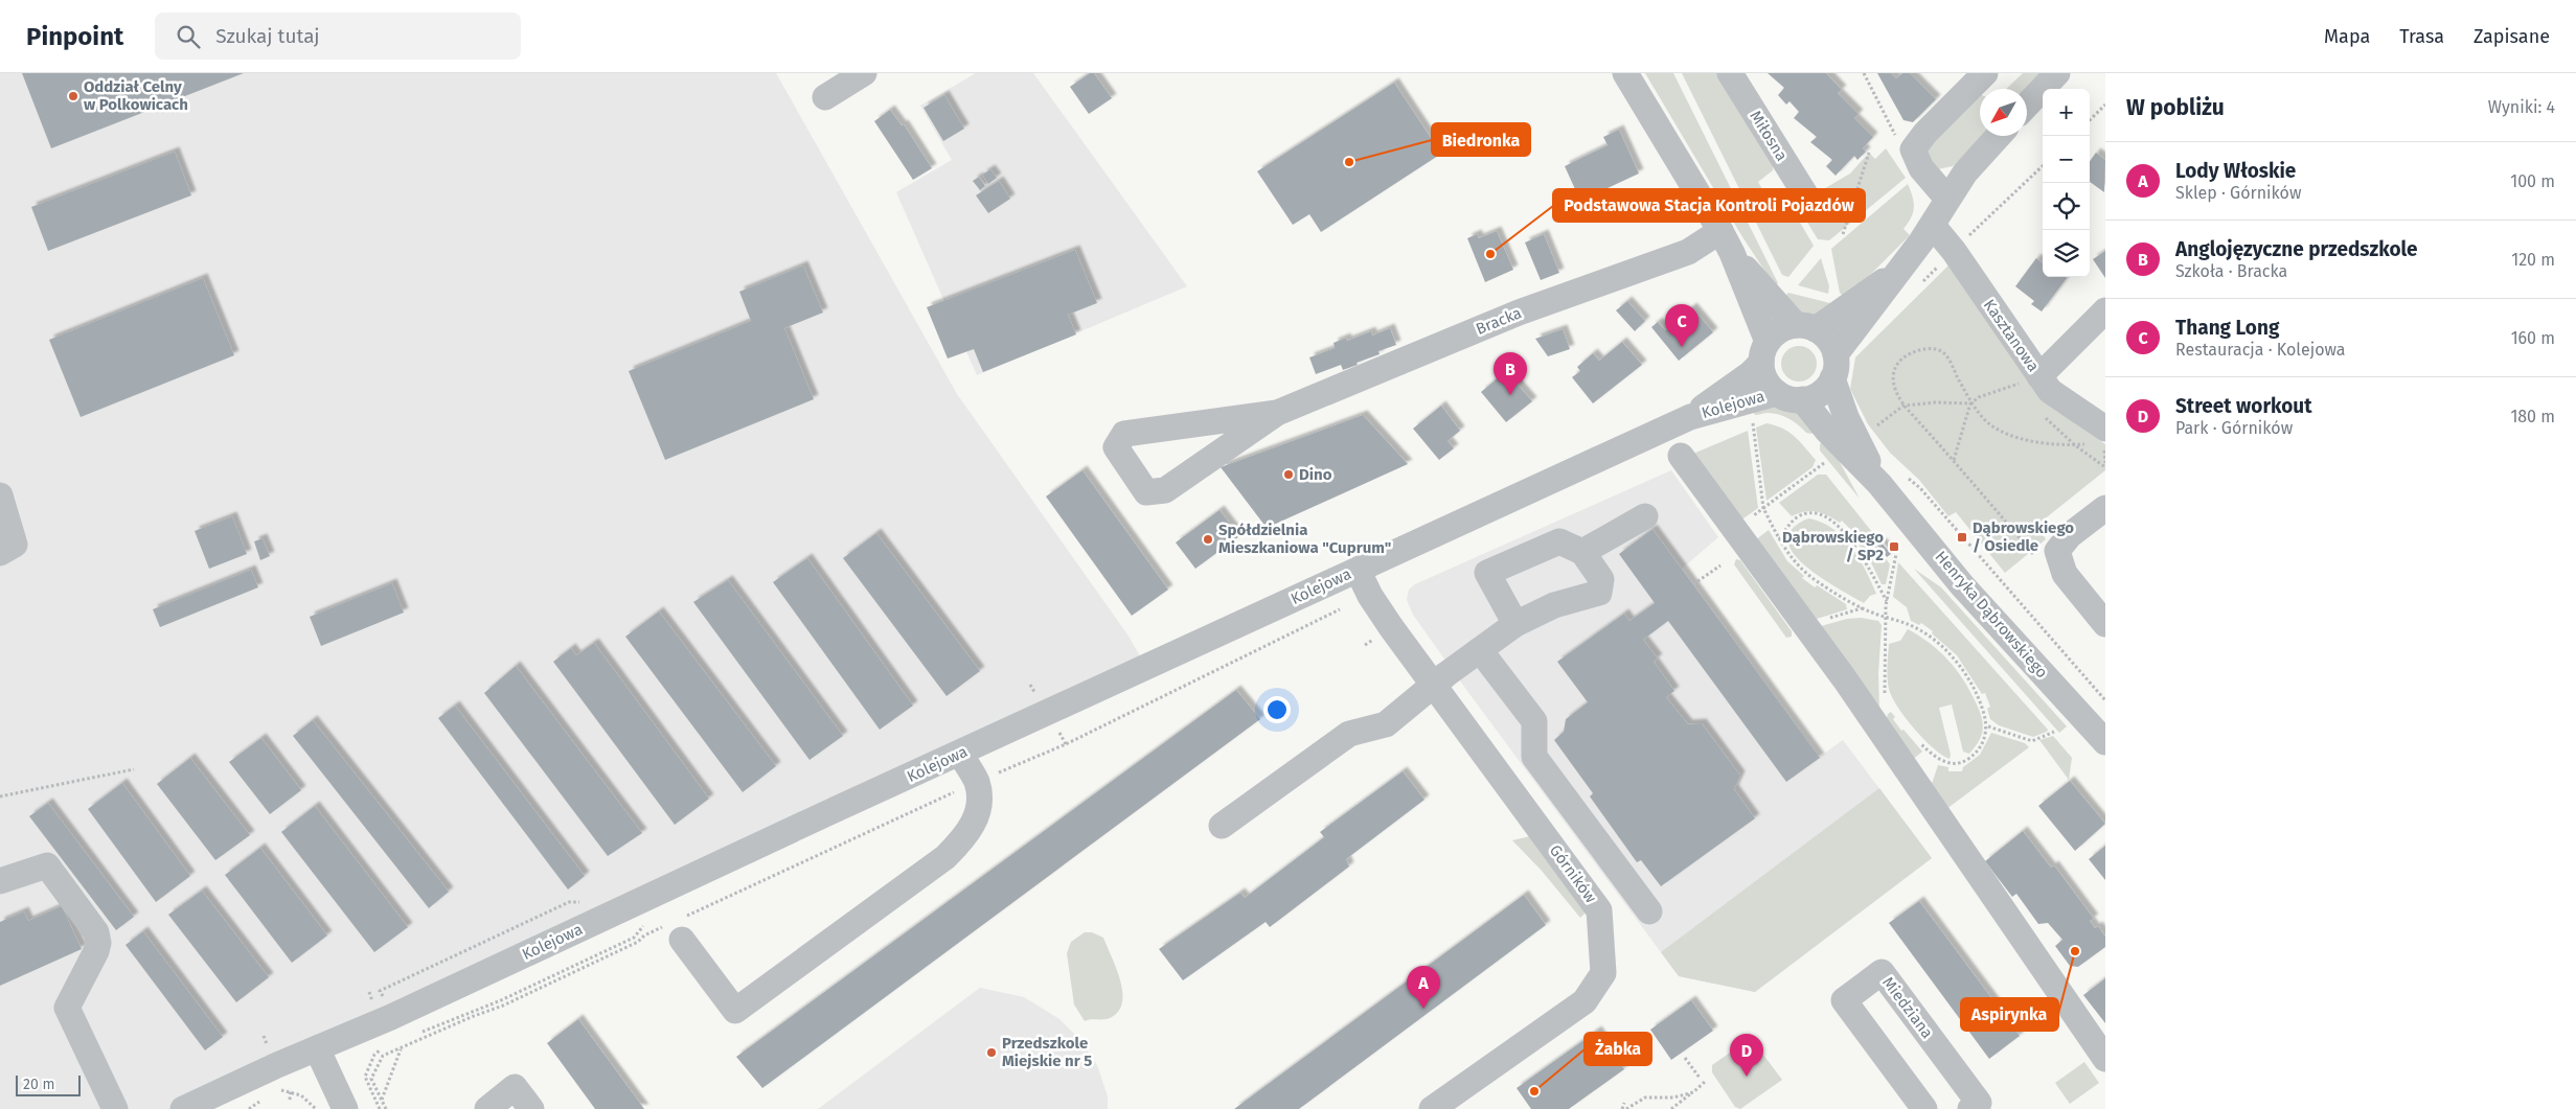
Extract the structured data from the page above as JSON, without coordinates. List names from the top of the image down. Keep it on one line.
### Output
{"streets":{"street":["Miłosna","Bracka","Kasztanowa","Kolejowa","Henryka Dąbrowskiego","Górników","Miedziana"]},"crossings":[["Kolejowa","Górników"]],"places":{"other":["Oddział Celny w Polkowicach","Biedronka","Podstawowa Stacja Kontroli Pojazdów","Dino","Spółdzielnia Mieszkaniowa \"Cuprum\"","Aspirynka","Przedszkole Miejskie nr 5","Żabka"],"transit":["Dąbrowskiego / Osiedle","Dąbrowskiego / SP2"]},"scale_bar":"20 m","north":"bottom left","page":{"header":"Pinpoint","search":"Szukaj tutaj","nav":["Mapa","Trasa","Zapisane"],"heading":["W pobliżu","Wyniki: 4"],"map_buttons":["+","−"],"list":[{"mark":"A","name":"Lody Włoskie","note":"Sklep · Górników","value":"100 m"},{"mark":"B","name":"Anglojęzyczne przedszkole","note":"Szkoła · Bracka","value":"120 m"},{"mark":"C","name":"Thang Long","note":"Restauracja · Kolejowa","value":"160 m"},{"mark":"D","name":"Street workout","note":"Park · Górników","value":"180 m"}],"pins":["C","B","A","D"],"scale":"20 m"}}
